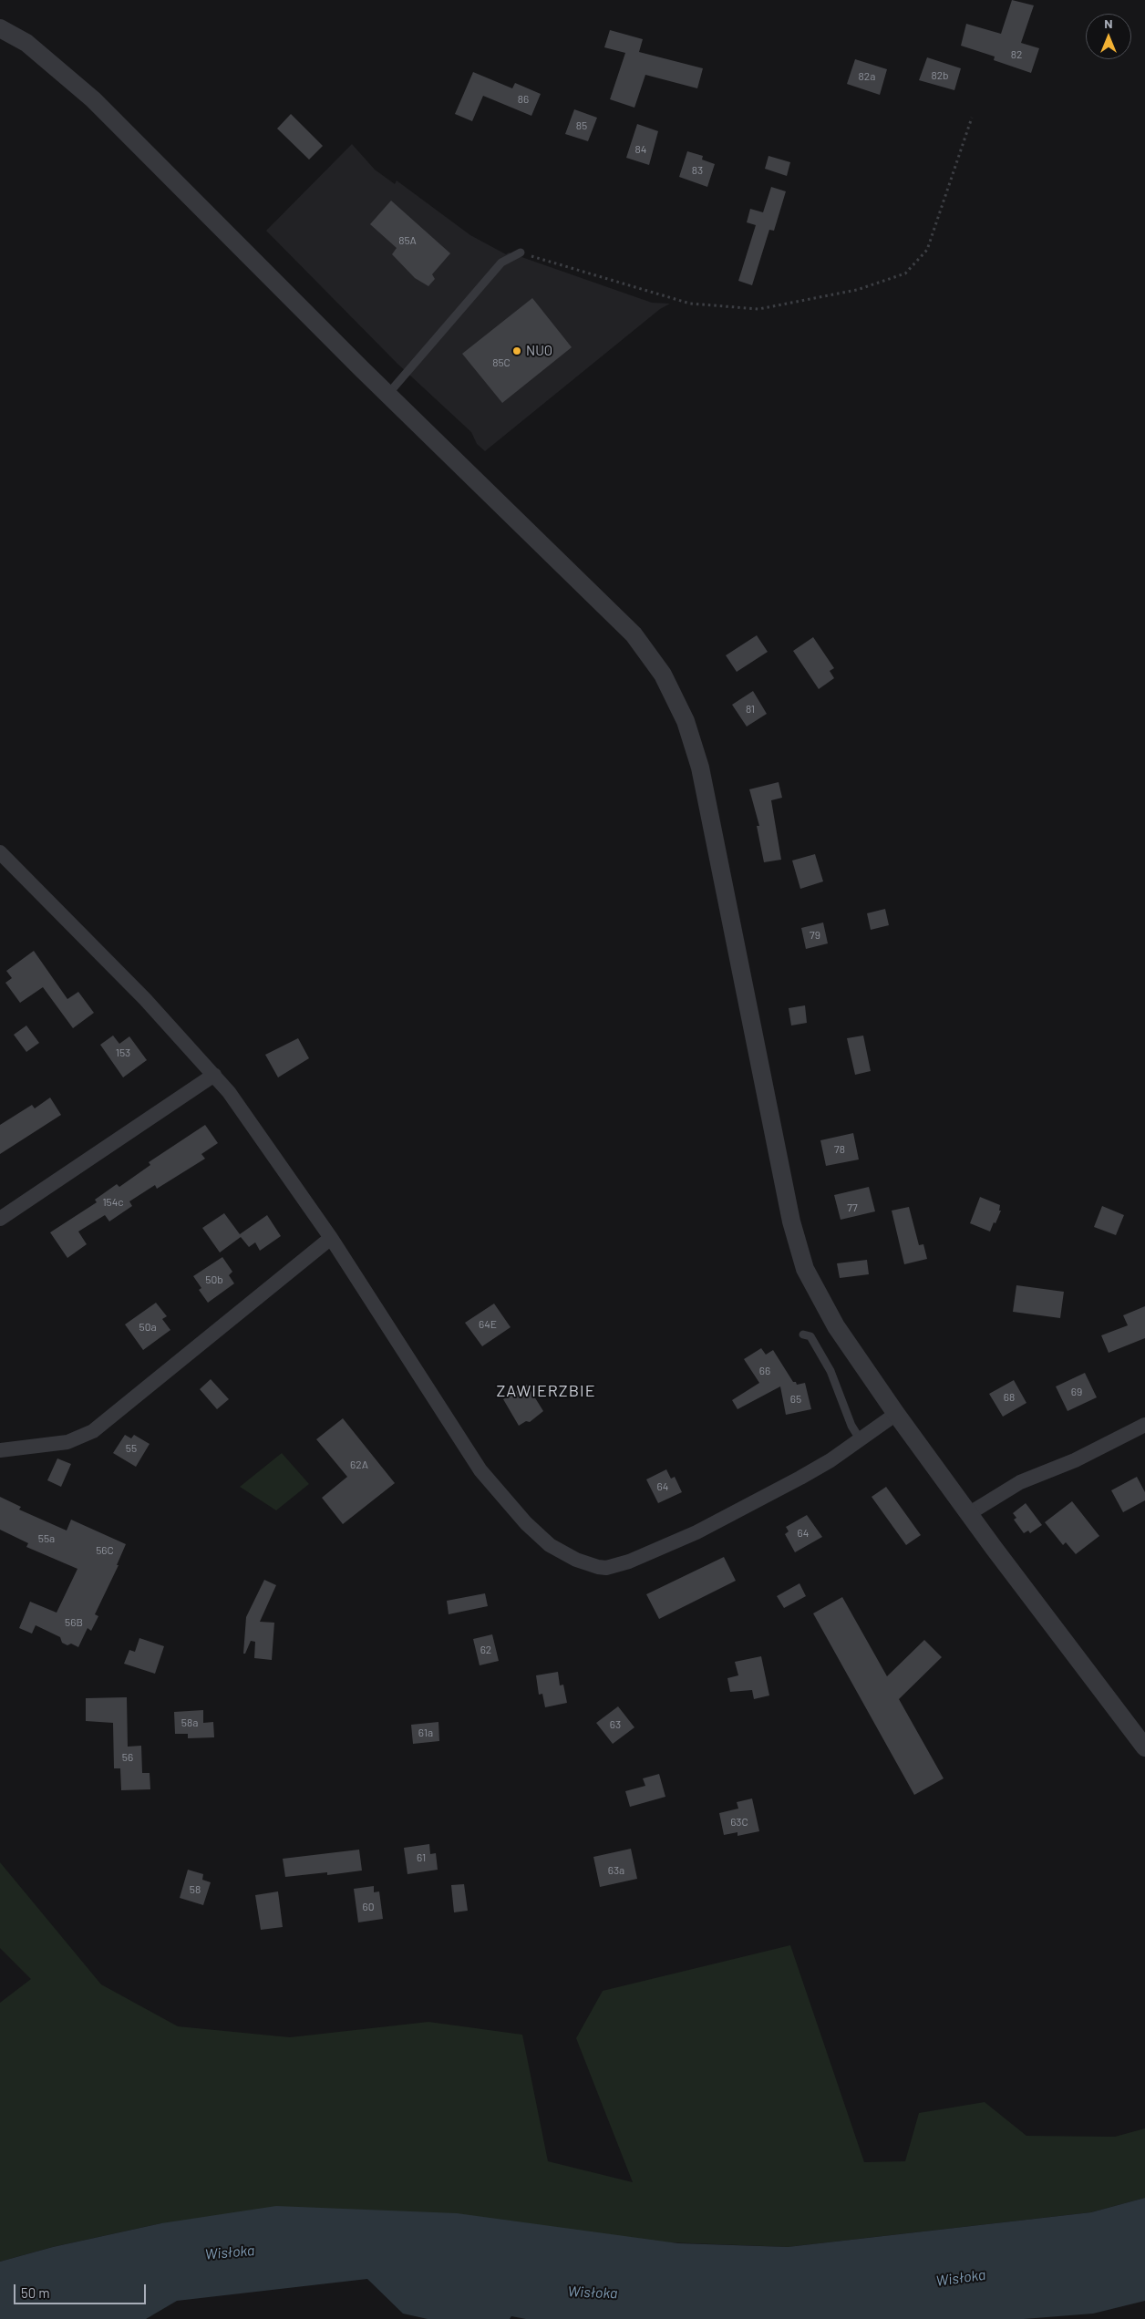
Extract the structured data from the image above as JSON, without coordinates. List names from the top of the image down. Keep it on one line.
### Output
{"districts":["ZAWIERZBIE"],"water":["Wisłoka"],"places":["NUO"],"house_numbers":["82","82b","82a","86","85","84","83","85A","85C","81","79","153","78","154c","77","50b","64E","50a","66","69","68","65","55","62A","64","64","55a","56C","56B","62","58a","63","61a","56","63C","61","63a","58","60"],"scale_bar":"50 m","north":"top"}
